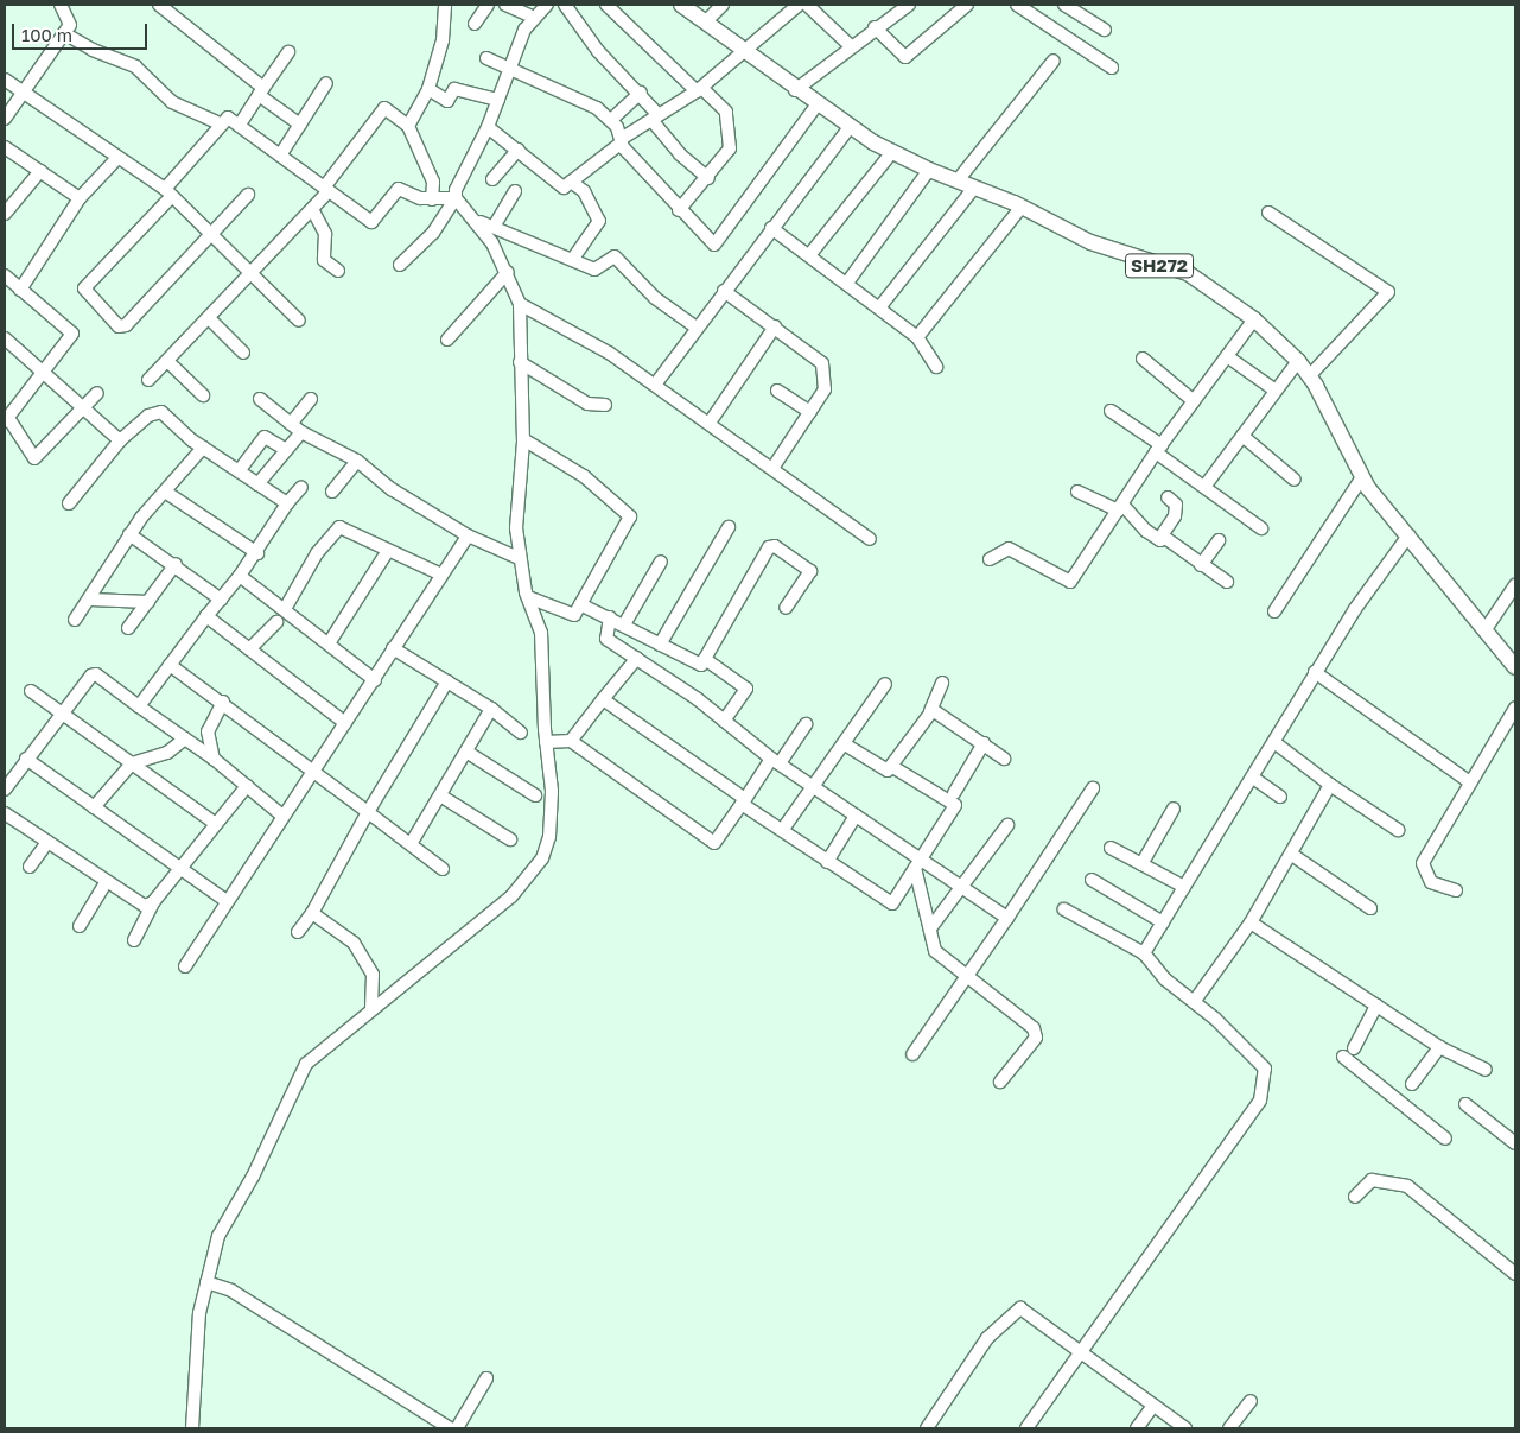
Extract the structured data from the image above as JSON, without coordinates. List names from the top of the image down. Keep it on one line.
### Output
{"streets":{"main road":["SH272"]},"scale_bar":"100 m"}
